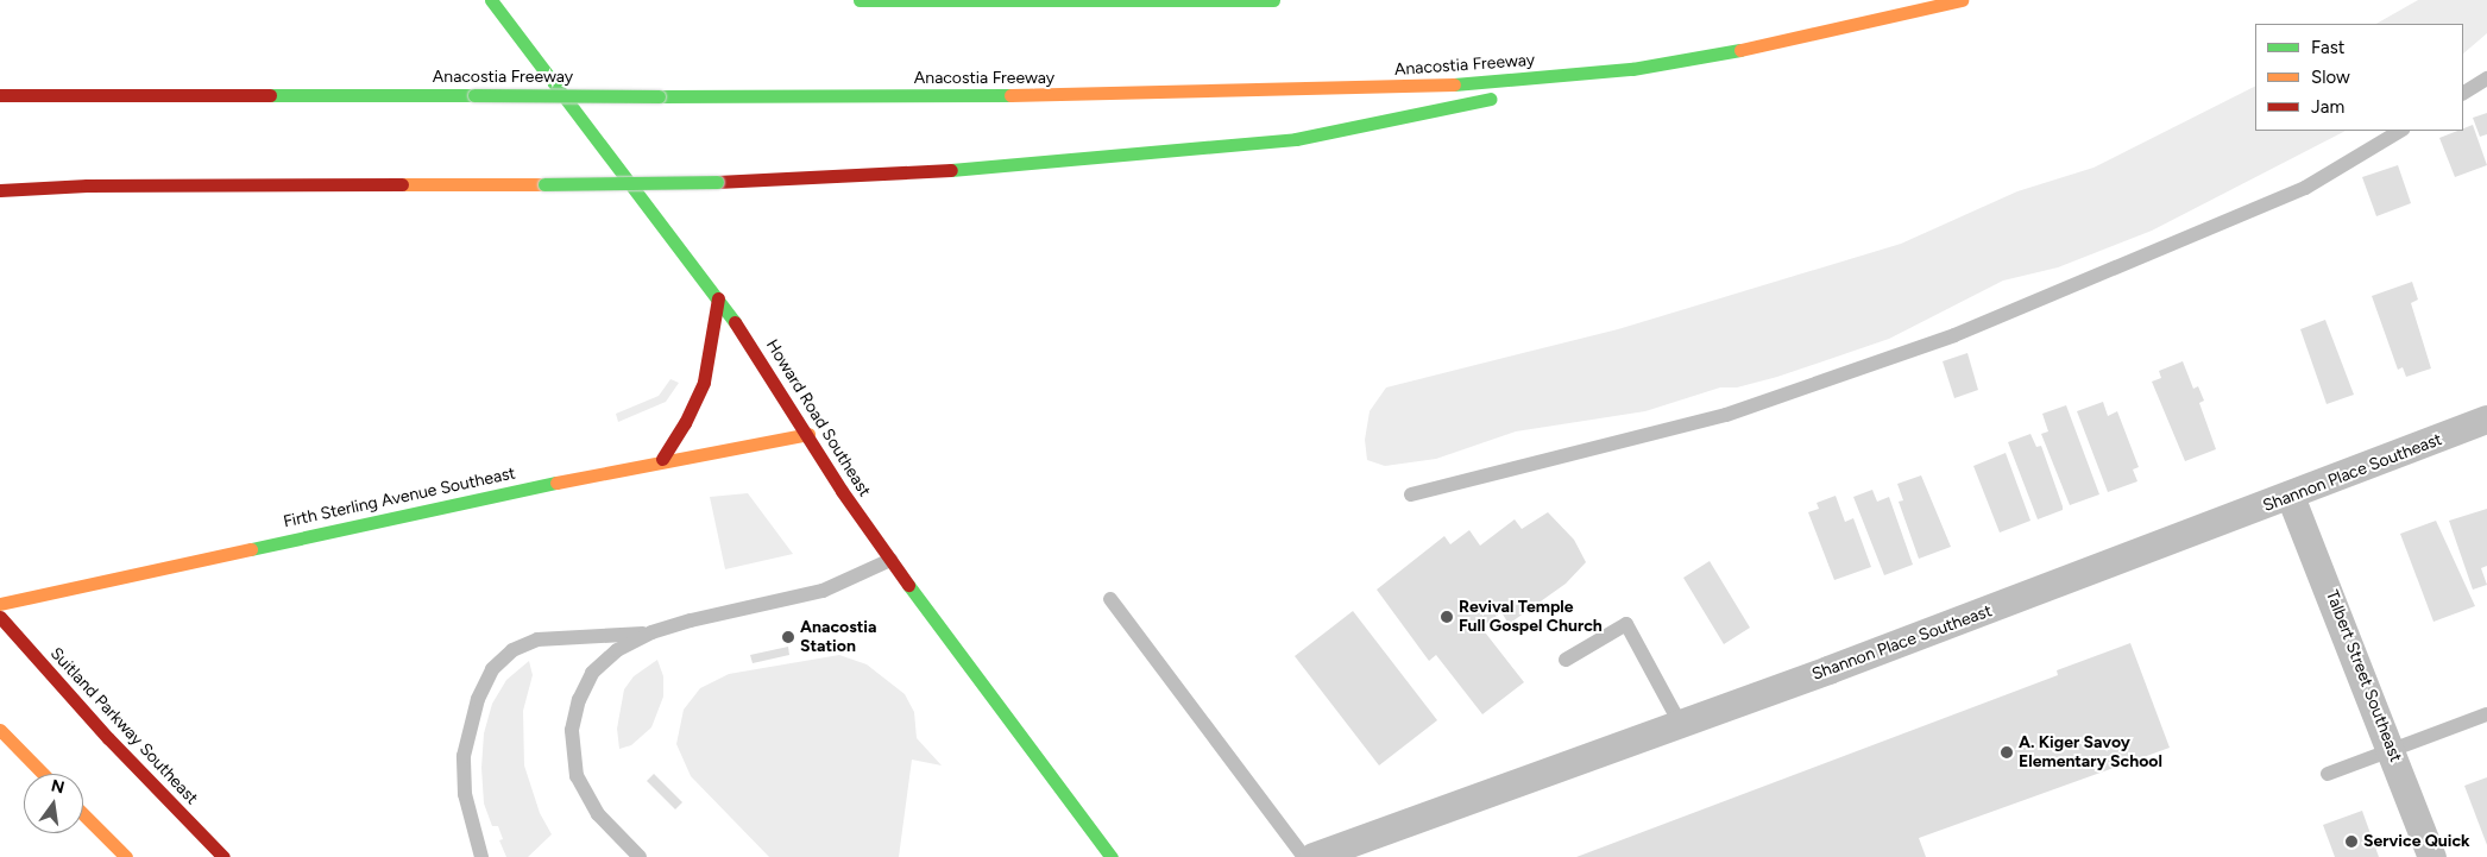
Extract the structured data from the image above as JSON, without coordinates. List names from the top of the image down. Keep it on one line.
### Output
{"streets":{"main road":["Anacostia Freeway","Howard Road Southeast","Firth Sterling Avenue Southeast","Suitland Parkway Southeast"],"street":["Shannon Place Southeast","Talbert Street Southeast"]},"crossings":[["Howard Road Southeast","Firth Sterling Avenue Southeast"],["Shannon Place Southeast","Talbert Street Southeast"]],"places":["Revival Temple Full Gospel Church","Anacostia Station","A. Kiger Savoy Elementary School","Service Quick"],"legend":["Fast","Slow","Jam"],"north":"top"}
